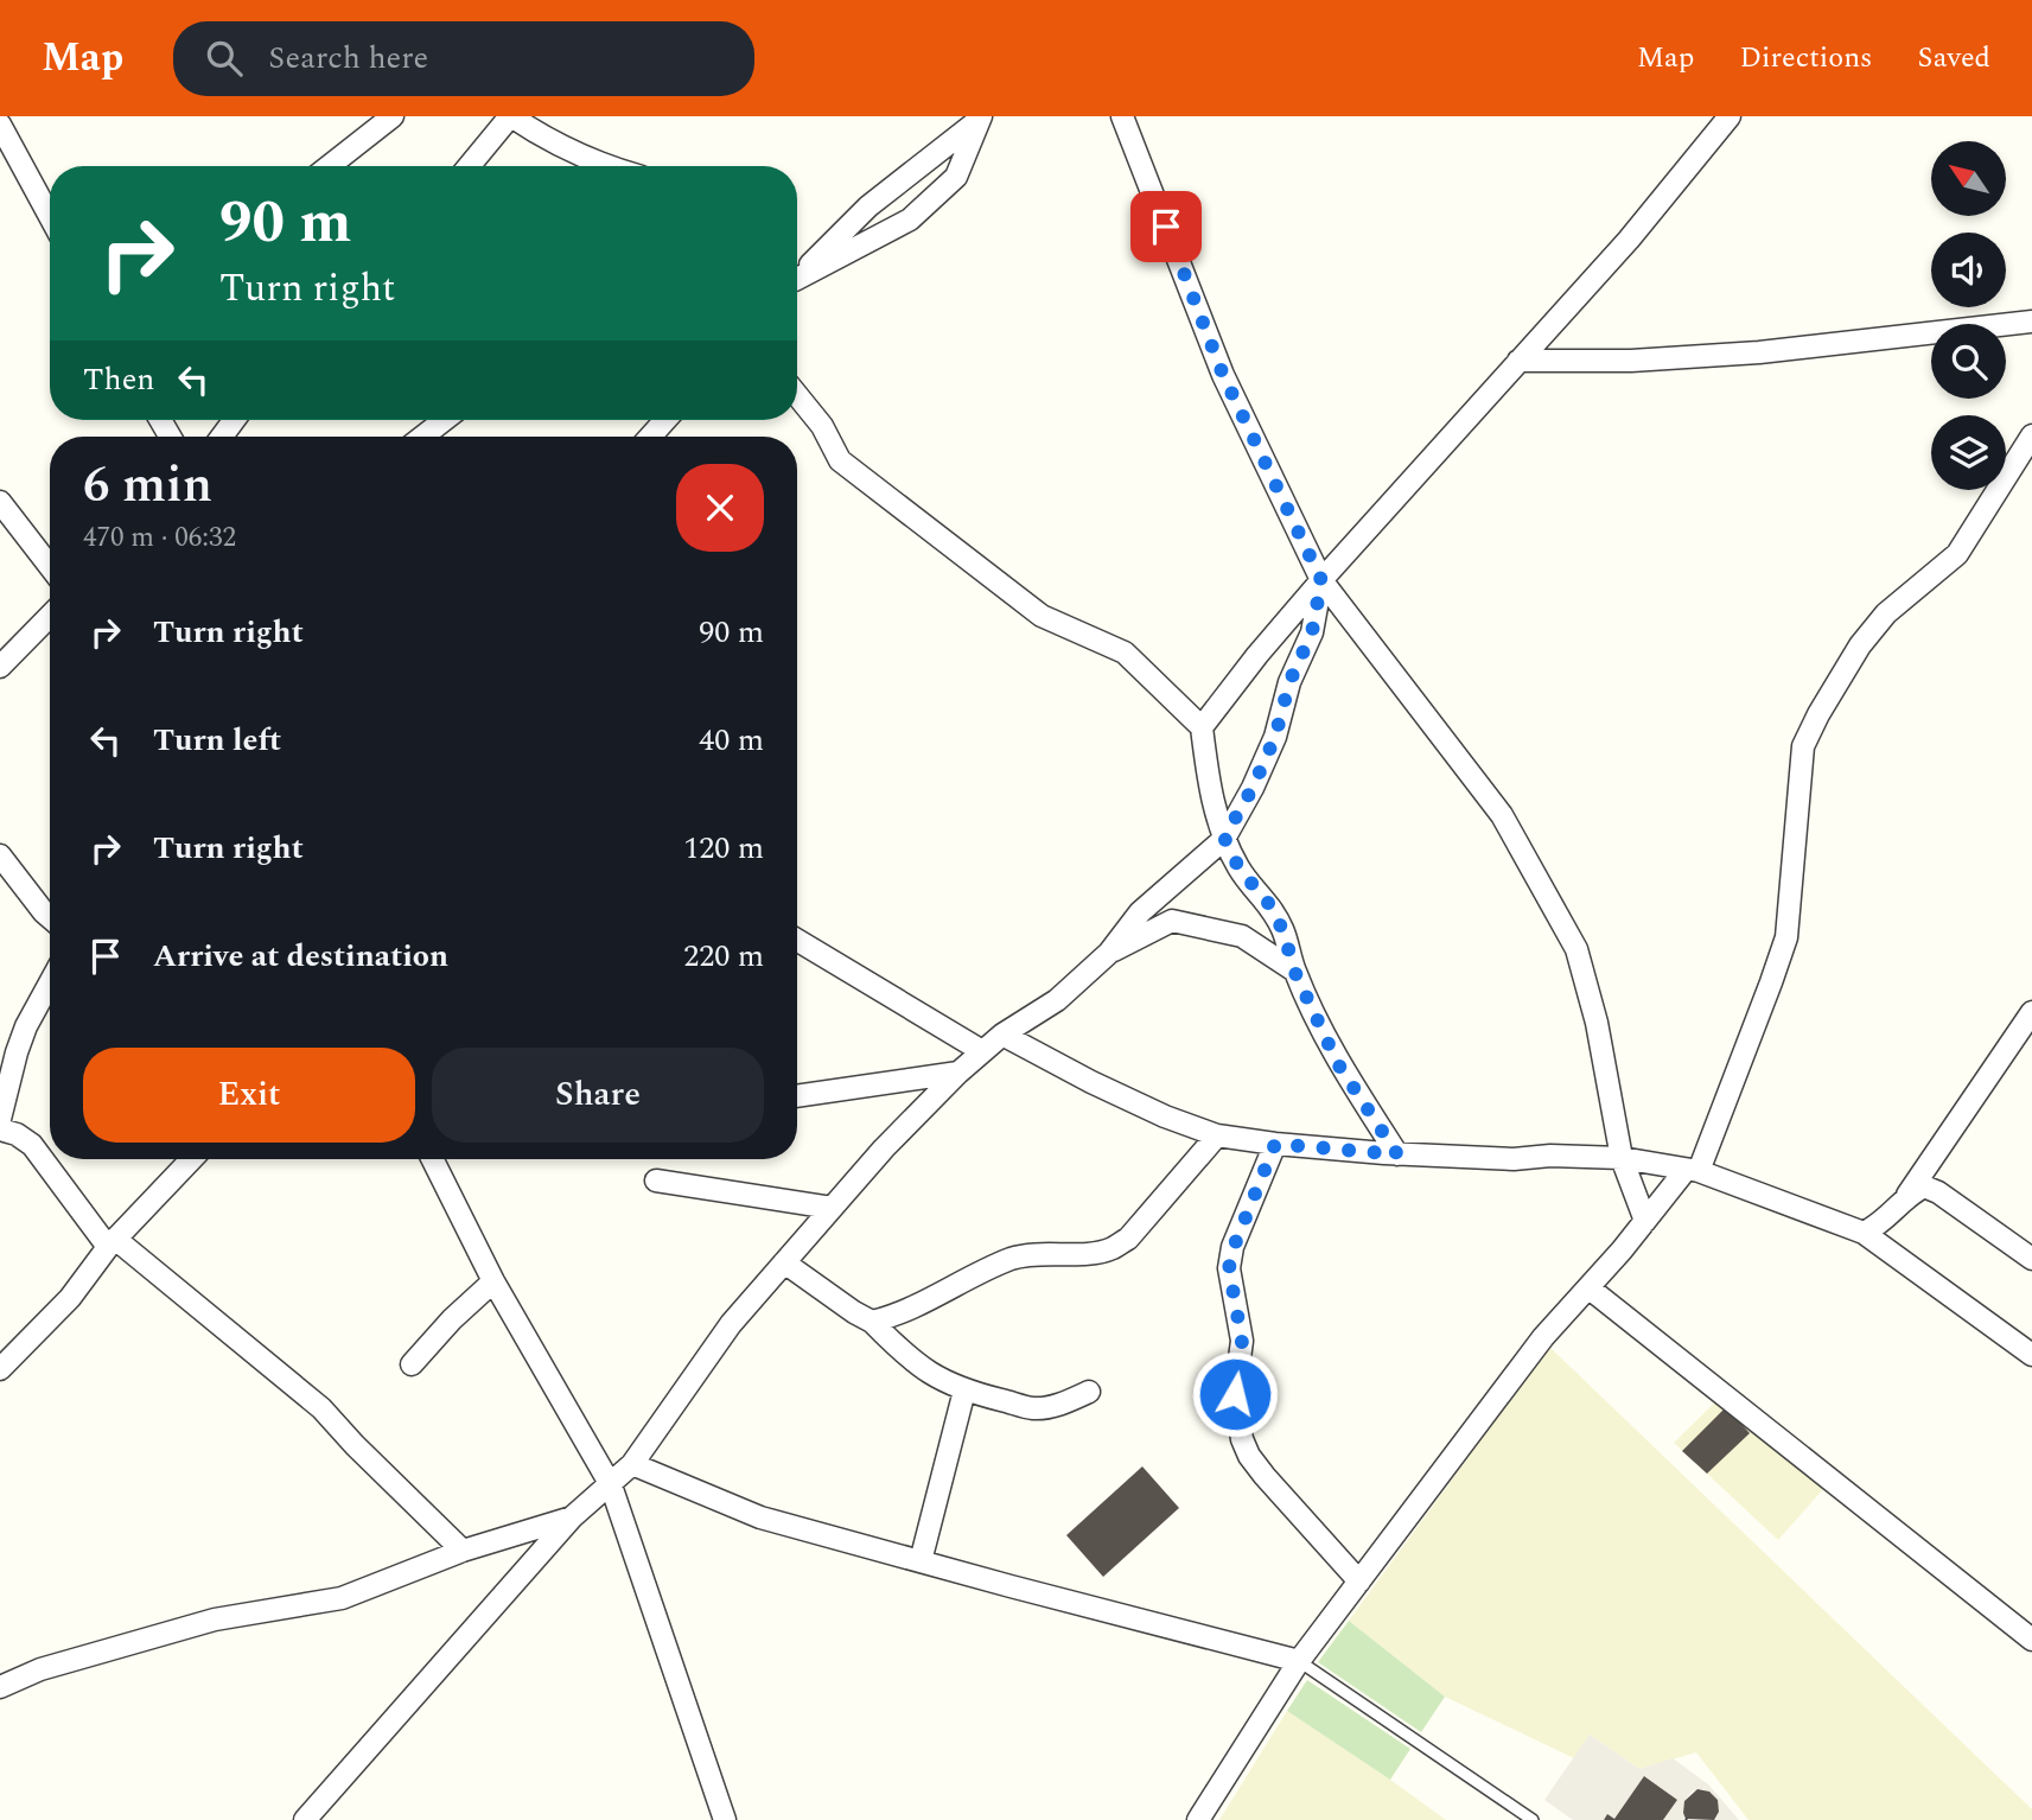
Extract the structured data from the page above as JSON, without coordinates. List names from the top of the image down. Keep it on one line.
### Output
{"north":"top left","page":{"header":"Map","search":"Search here","nav":["Map","Directions","Saved"],"turn":["90 m","Turn right"],"then":"Then","heading":["6 min","470 m · 06:32"],"list":[{"name":"Turn right","value":"90 m"},{"name":"Turn left","value":"40 m"},{"name":"Turn right","value":"120 m"},{"name":"Arrive at destination","value":"220 m"}],"buttons":["Exit","Share"]}}
